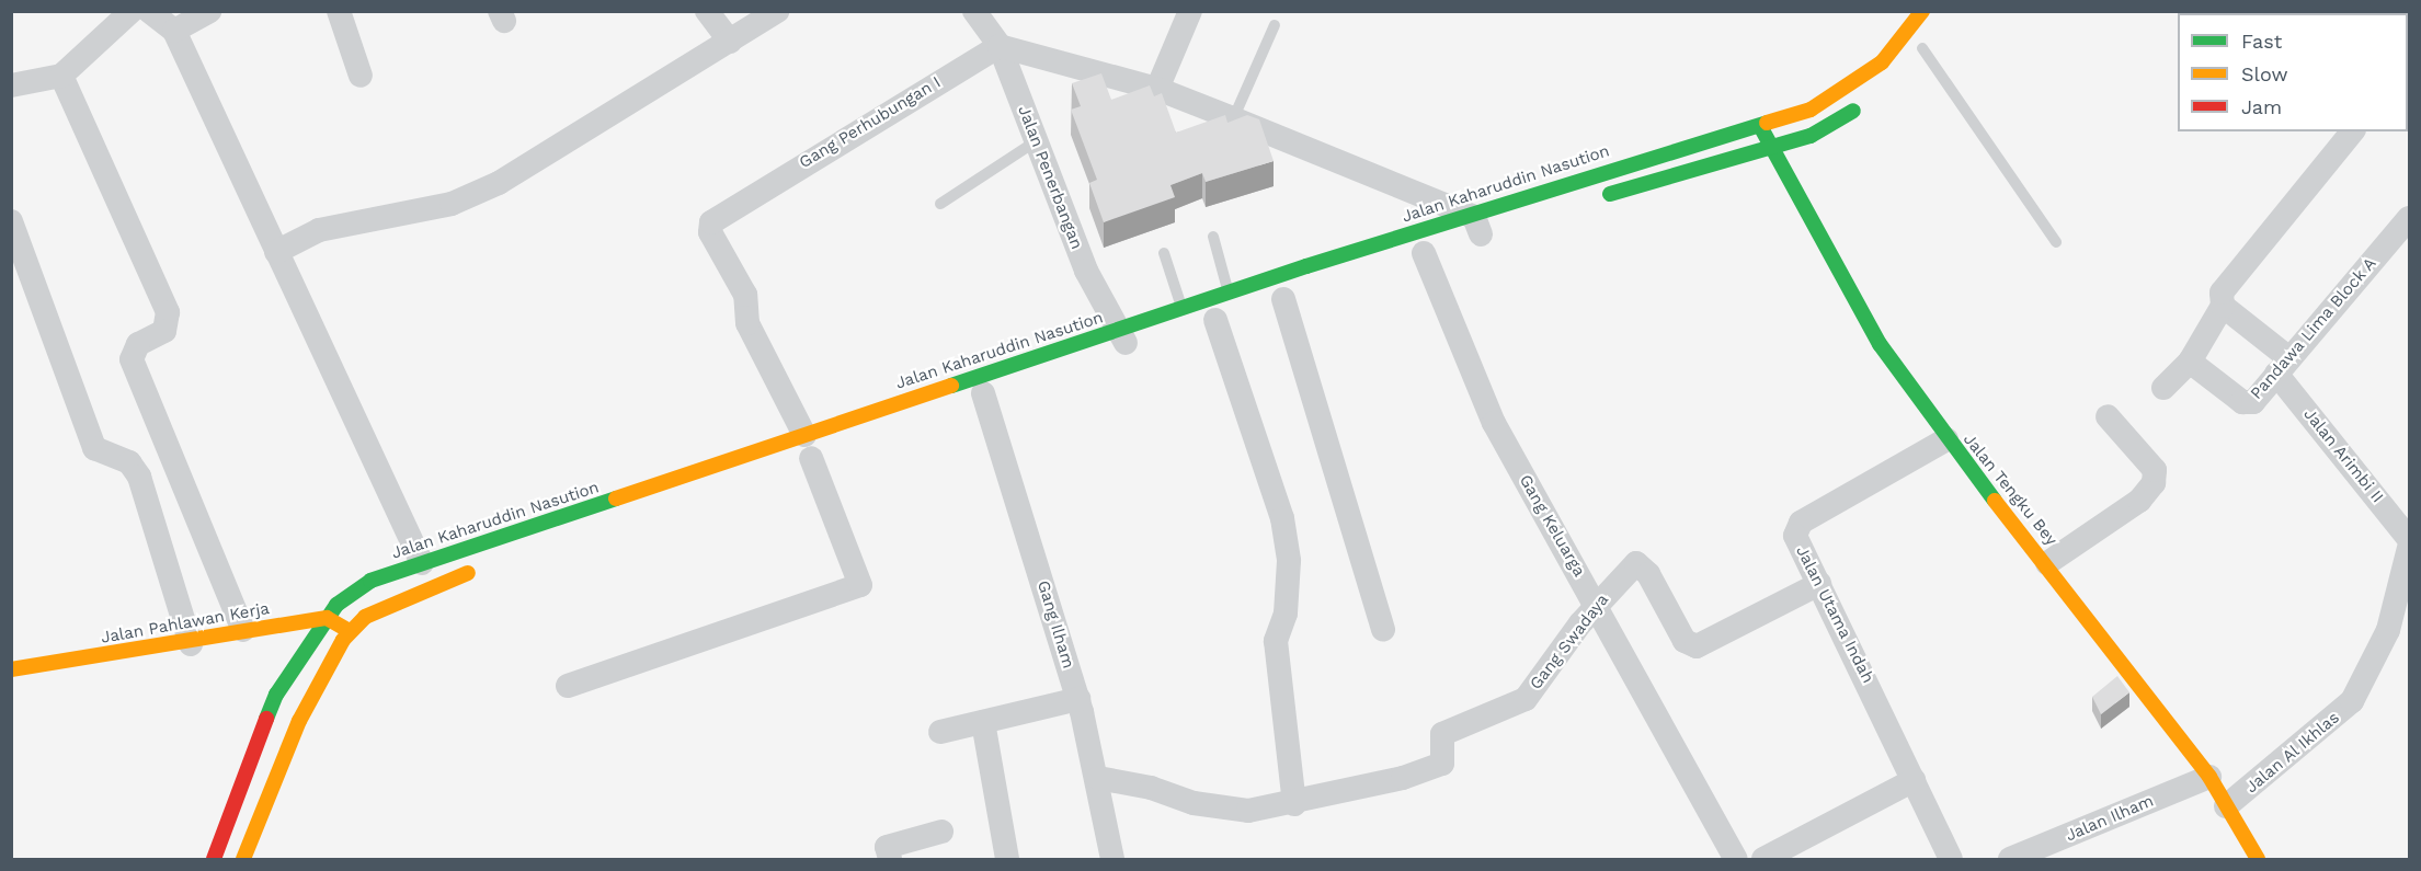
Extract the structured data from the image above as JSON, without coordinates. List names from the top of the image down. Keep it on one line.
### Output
{"streets":{"main road":["Jalan Kaharuddin Nasution","Jalan Tengku Bey","Jalan Pahlawan Kerja"],"street":["Gang Perhubungan I","Jalan Penerbangan","Pandawa Lima Block A","Jalan Arimbi II","Gang Keluarga","Jalan Utama Indah","Gang Ilham","Gang Swadaya","Jalan Al Ikhlas","Jalan Ilham"]},"crossings":[["Gang Perhubungan I","Jalan Penerbangan"],["Gang Perhubungan I","Jalan Kaharuddin Nasution"],["Jalan Penerbangan","Jalan Kaharuddin Nasution"],["Jalan Kaharuddin Nasution","Jalan Tengku Bey"],["Jalan Kaharuddin Nasution","Jalan Pahlawan Kerja"],["Jalan Kaharuddin Nasution","Gang Ilham"],["Pandawa Lima Block A","Jalan Arimbi II"],["Jalan Tengku Bey","Jalan Utama Indah"],["Jalan Tengku Bey","Jalan Al Ikhlas"],["Jalan Tengku Bey","Jalan Ilham"],["Gang Keluarga","Gang Swadaya"],["Jalan Utama Indah","Gang Swadaya"],["Gang Ilham","Gang Swadaya"]],"legend":["Fast","Slow","Jam"]}
